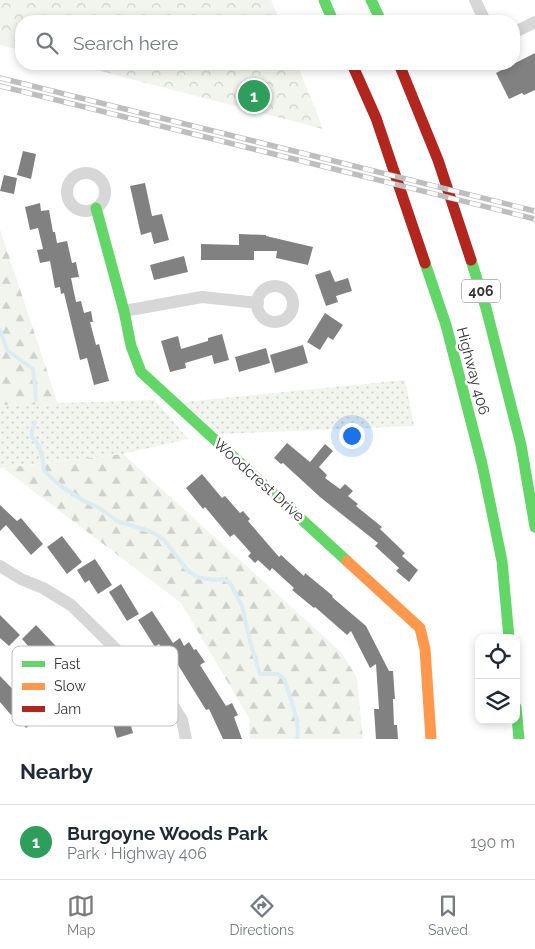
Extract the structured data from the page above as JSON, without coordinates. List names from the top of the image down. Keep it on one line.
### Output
{"streets":{"main road":["406","Highway 406","Woodcrest Drive"]},"legend":["Fast","Slow","Jam"],"page":{"search":"Search here","pins":"1","heading":"Nearby","list":[{"mark":"1","name":"Burgoyne Woods Park","note":"Park · Highway 406","value":"190 m"}],"nav":["Map","Directions","Saved"]}}
